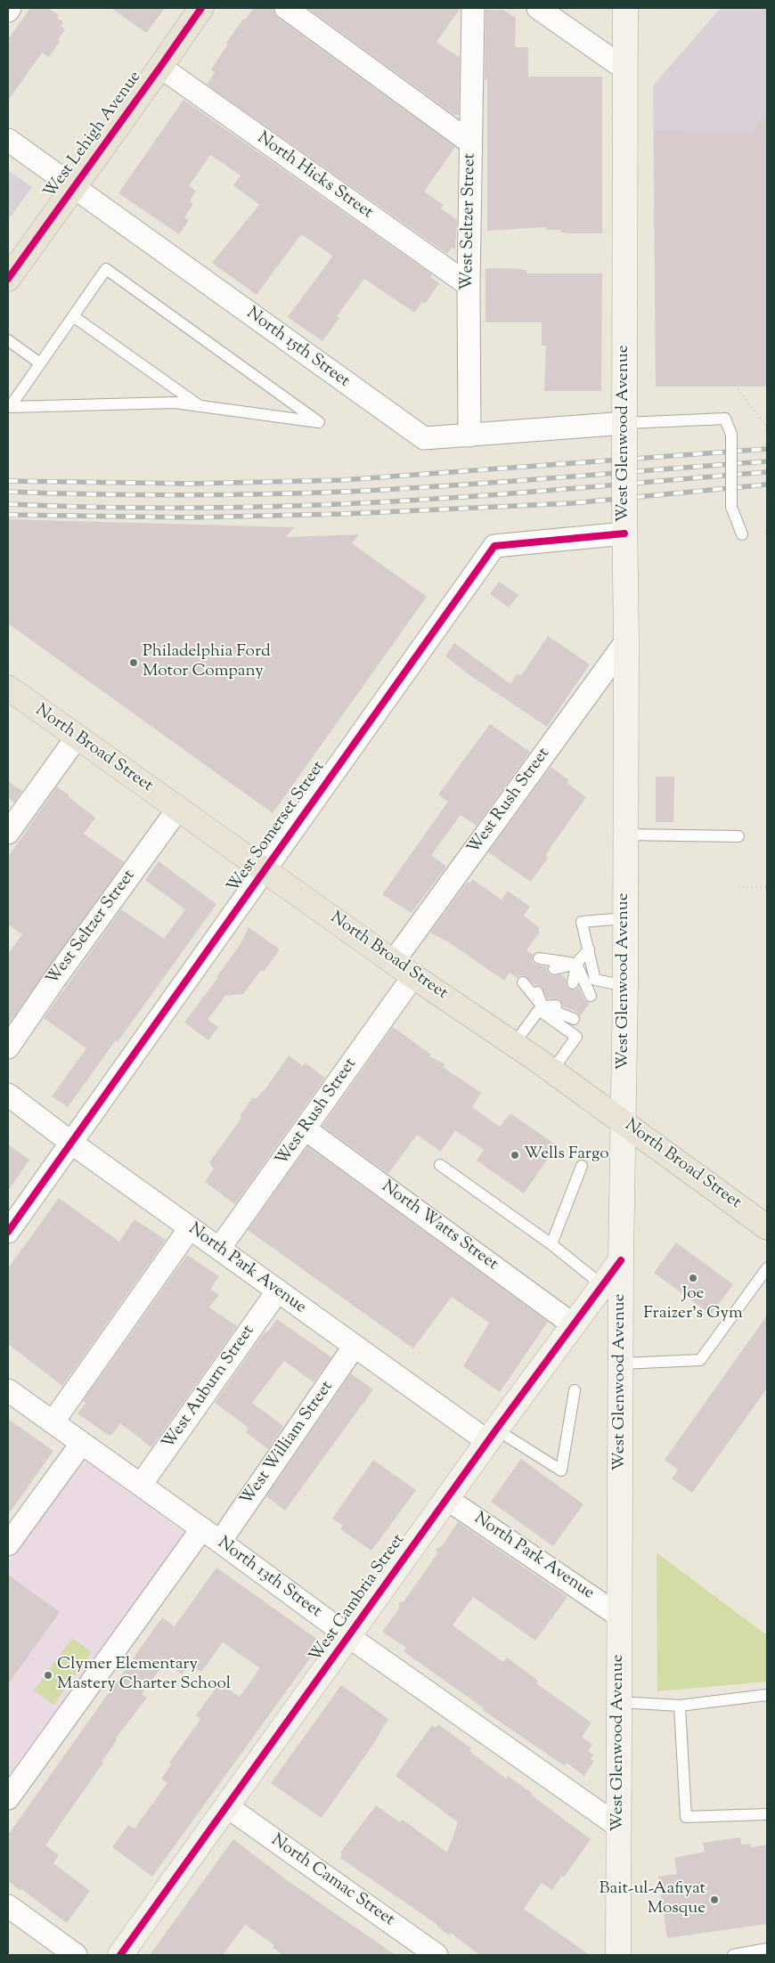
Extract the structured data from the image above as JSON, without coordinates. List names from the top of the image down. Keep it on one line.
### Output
{"streets":{"main road":["West Lehigh Avenue","West Glenwood Avenue","North Broad Street","West Cambria Street"],"street":["North Hicks Street","West Seltzer Street","North 15th Street","West Rush Street","West Somerset Street","North Watts Street","North Park Avenue","West Auburn Street","West William Street","North 13th Street","North Camac Street"]},"crossings":[["West Lehigh Avenue","North Hicks Street"],["West Lehigh Avenue","North 15th Street"],["North Hicks Street","West Seltzer Street"],["West Seltzer Street","North 15th Street"],["West Seltzer Street","North Broad Street"],["North 15th Street","West Glenwood Avenue"],["West Glenwood Avenue","North Broad Street"],["West Glenwood Avenue","West Rush Street"],["West Glenwood Avenue","West Somerset Street"],["West Glenwood Avenue","North Park Avenue"],["West Glenwood Avenue","North 13th Street"],["West Glenwood Avenue","West Cambria Street"],["North Broad Street","West Rush Street"],["North Broad Street","West Somerset Street"],["West Rush Street","North Watts Street"],["West Rush Street","North Park Avenue"],["West Somerset Street","North Park Avenue"],["North Watts Street","West Cambria Street"],["North Park Avenue","West Auburn Street"],["North Park Avenue","West William Street"],["North Park Avenue","West Cambria Street"],["West Auburn Street","North 13th Street"],["West William Street","North 13th Street"],["North 13th Street","West Cambria Street"],["West Cambria Street","North Camac Street"]],"places":["Philadelphia Ford Motor Company","Wells Fargo","Joe Fraizer's Gym","Clymer Elementary Mastery Charter School","Bait-ul-Aafiyat Mosque"]}
